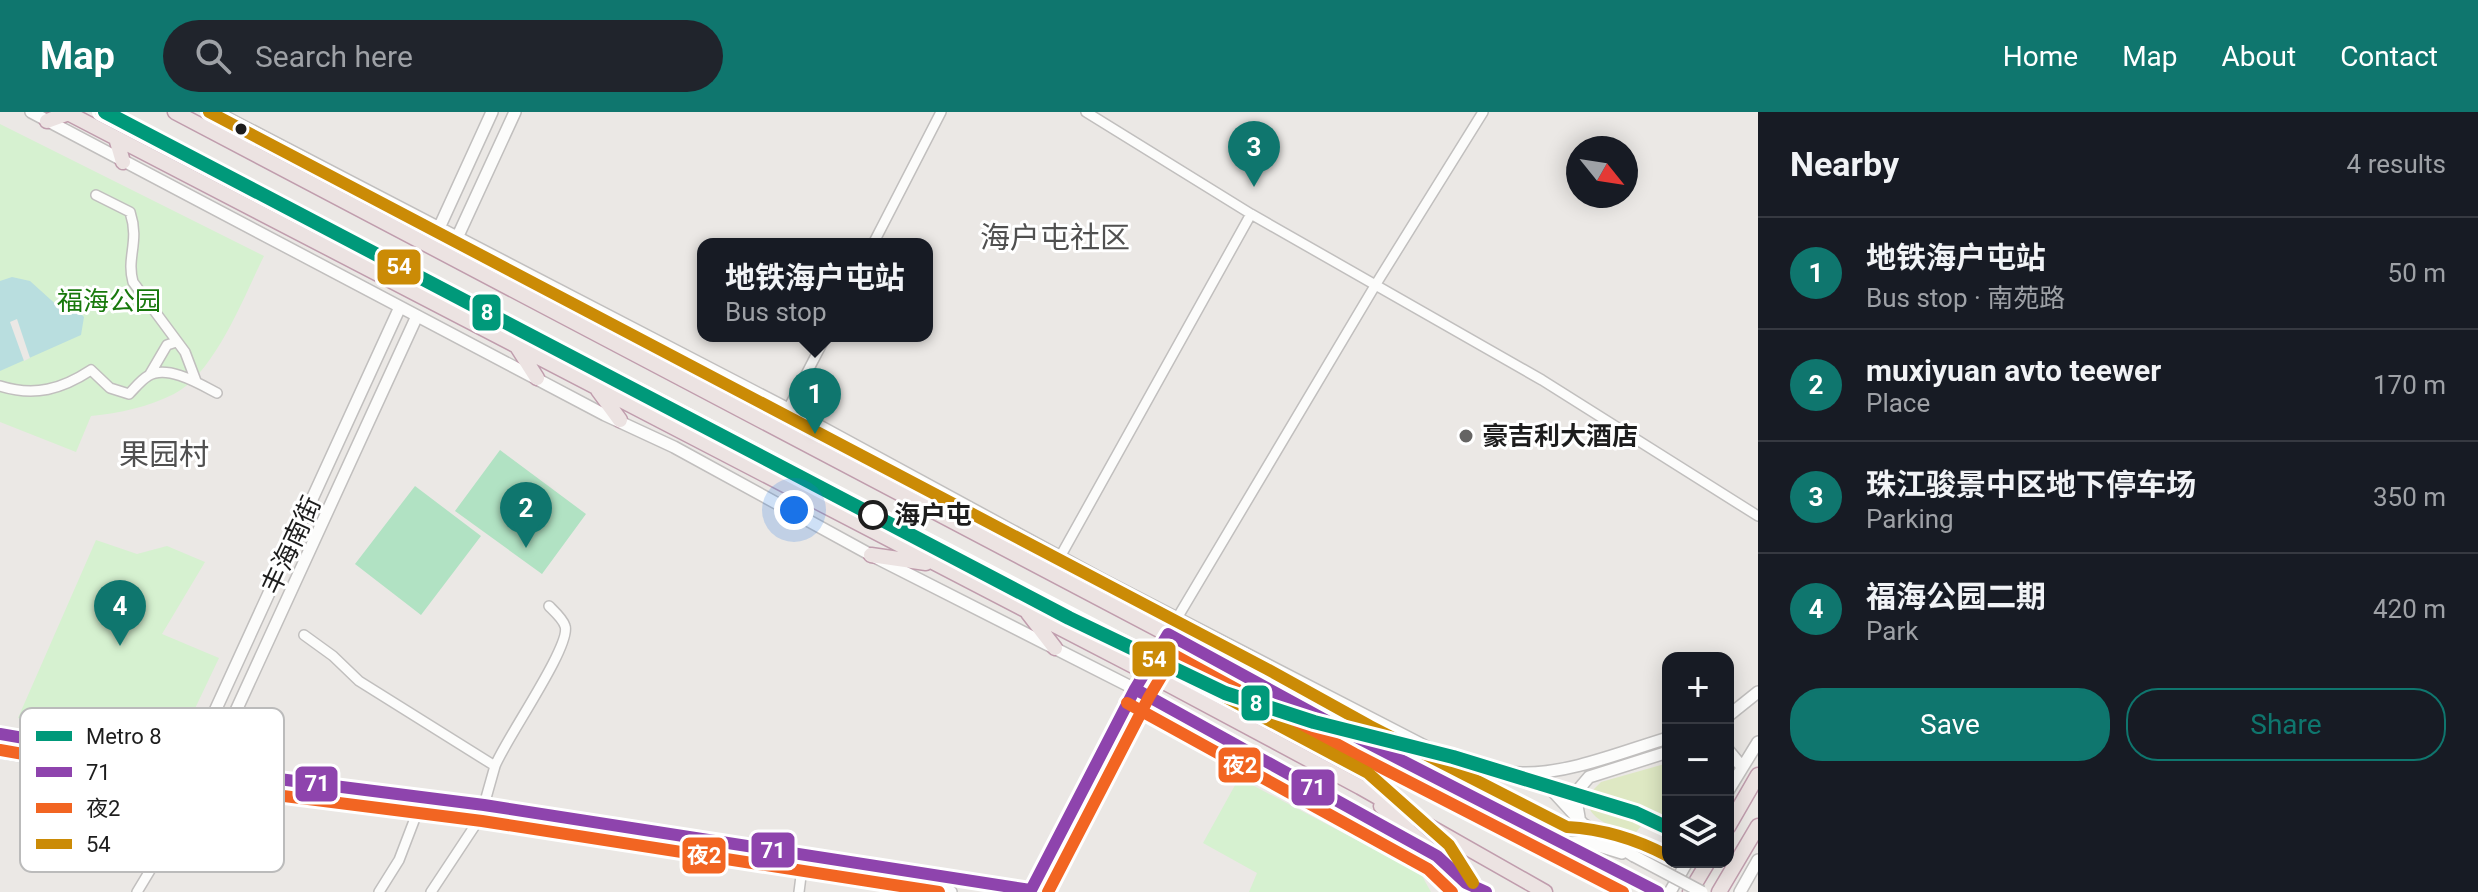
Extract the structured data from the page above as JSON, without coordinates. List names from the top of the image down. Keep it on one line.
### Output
{"streets":{"street":["丰海南街"]},"districts":["海户屯社区","果园村"],"parks":["福海公园"],"places":["豪吉利大酒店","海户屯"],"lines":["metro line 8","transit line 54","transit line 71","transit line 夜2"],"legend":["Metro 8","71","夜2","54"],"north":"bottom right","page":{"header":"Map","search":"Search here","nav":["Home","Map","About","Contact"],"heading":["Nearby","4 results"],"pins":["3","1","2","4"],"list":[{"mark":"1","name":"地铁海户屯站","note":"Bus stop · 南苑路","value":"50 m"},{"mark":"2","name":"muxiyuan avto teewer","note":"Place","value":"170 m"},{"mark":"3","name":"珠江骏景中区地下停车场","note":"Parking","value":"350 m"},{"mark":"4","name":"福海公园二期","note":"Park","value":"420 m"}],"popup":["地铁海户屯站","Bus stop"],"map_buttons":["+","−"],"buttons":["Save","Share"]}}
